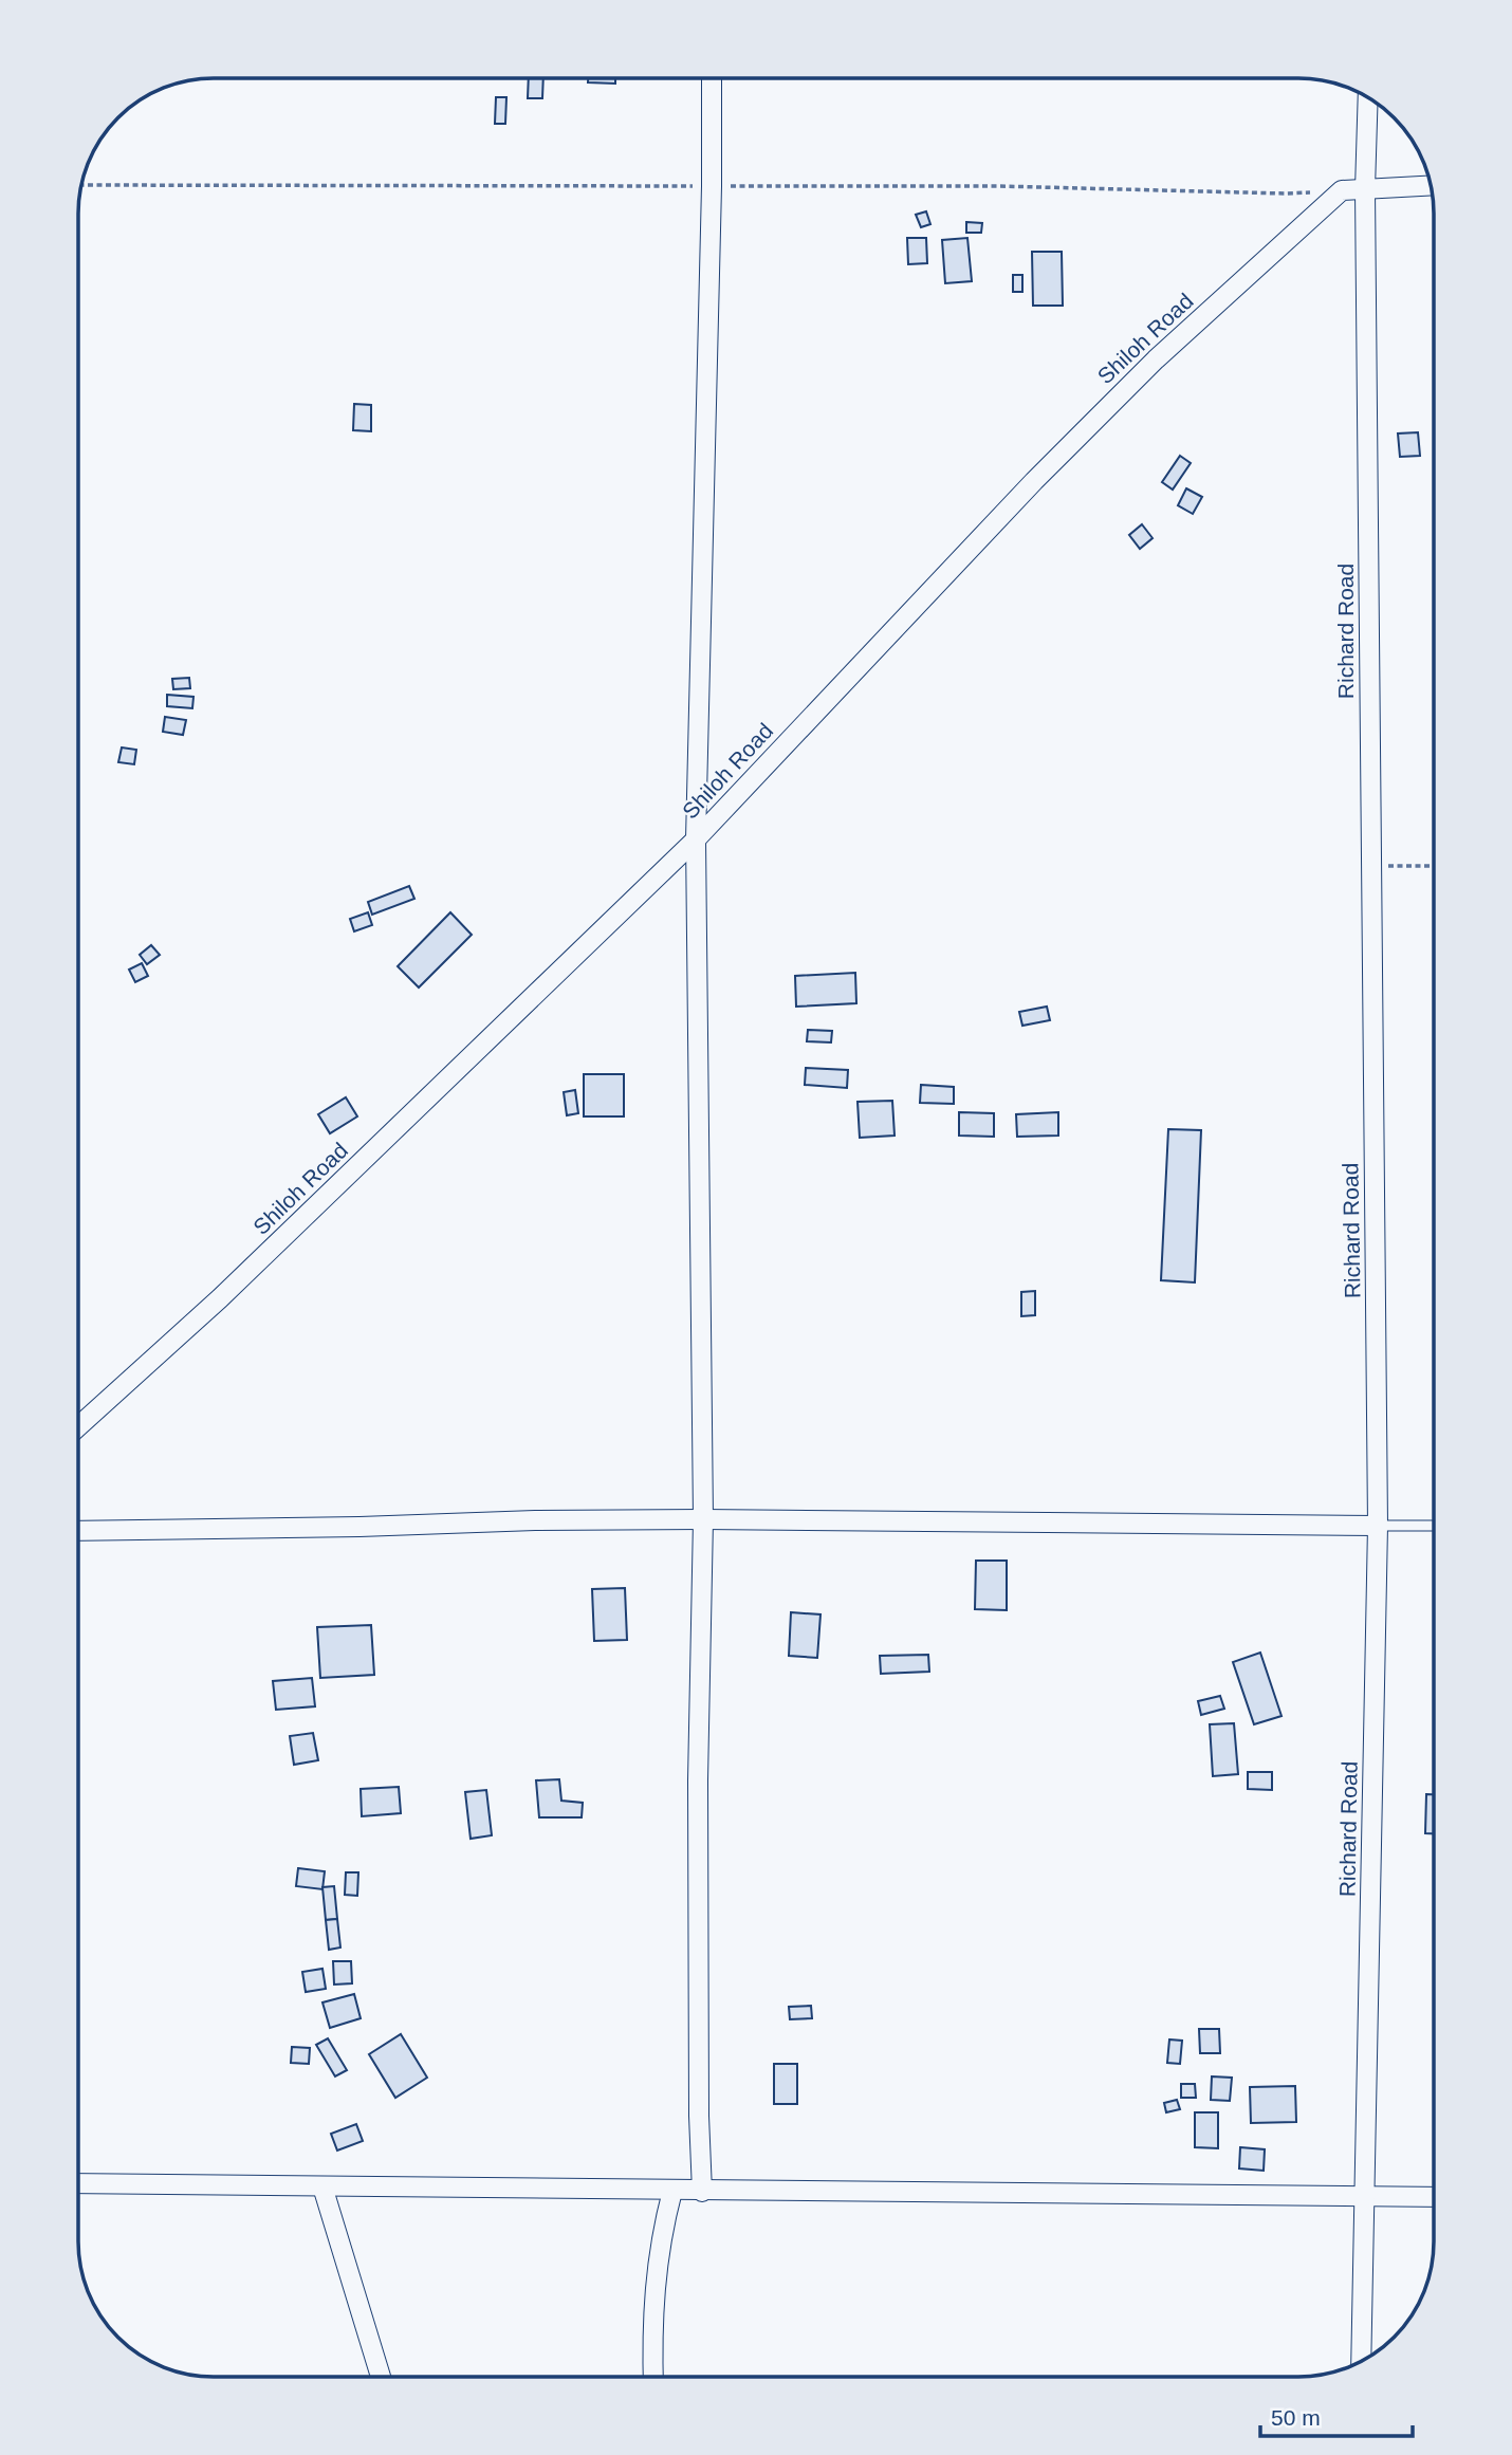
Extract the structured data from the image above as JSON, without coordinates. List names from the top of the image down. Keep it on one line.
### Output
{"streets":{"street":["Shiloh Road","Richard Road"]},"crossings":[["Shiloh Road","Richard Road"]],"scale_bar":"50 m"}
